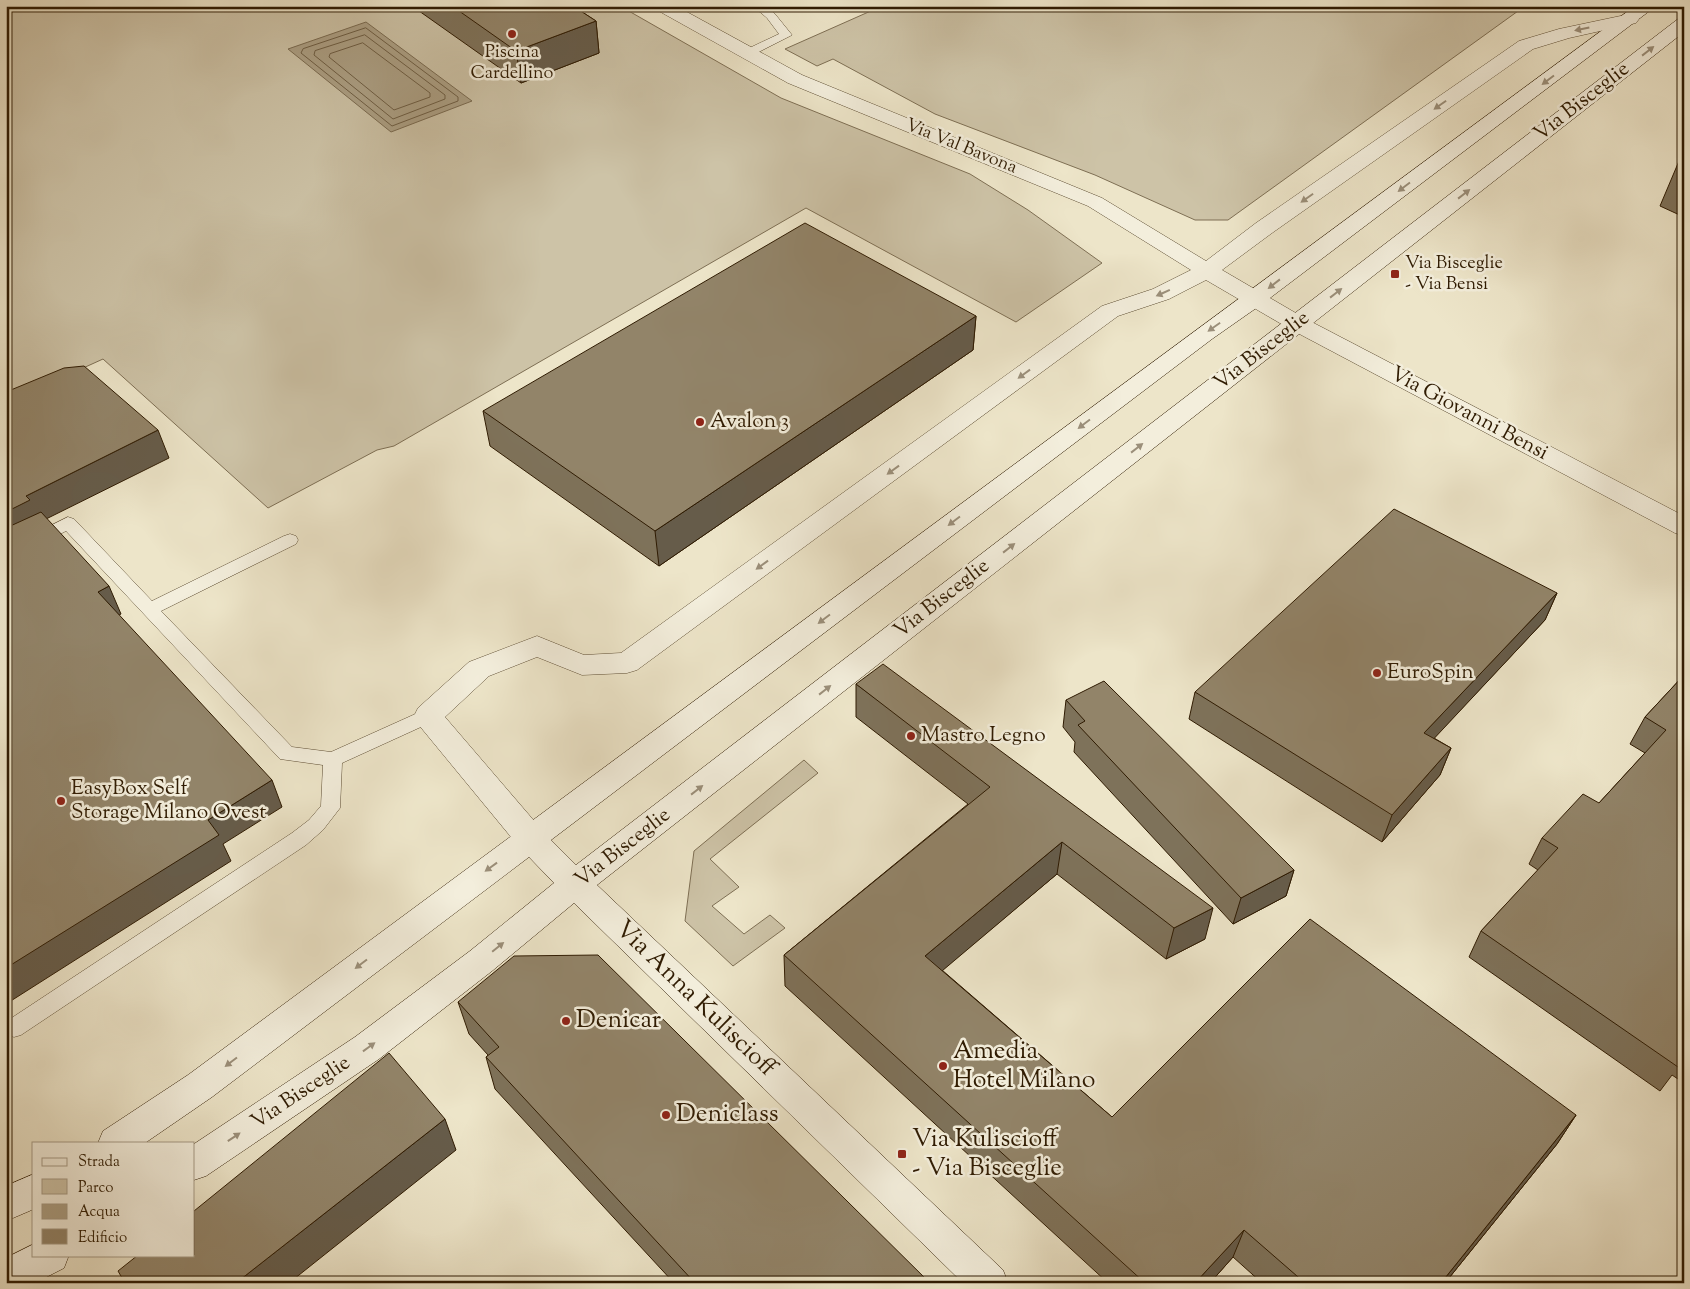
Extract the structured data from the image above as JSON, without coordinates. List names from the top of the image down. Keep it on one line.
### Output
{"streets":{"main road":["Via Bisceglie","Via Val Bavona","Via Giovanni Bensi","Via Anna Kuliscioff"]},"crossings":[["Via Bisceglie","Via Val Bavona"],["Via Bisceglie","Via Giovanni Bensi"],["Via Bisceglie","Via Anna Kuliscioff"],["Via Val Bavona","Via Giovanni Bensi"]],"places":{"other":["Piscina Cardellino","Avalon 3","EuroSpin","Mastro Legno","EasyBox Self Storage Milano Ovest","Denicar","Amedia Hotel Milano","Deniclass"],"transit":["Via Bisceglie - Via Bensi","Via Kuliscioff - Via Bisceglie"]},"legend":["Strada","Parco","Acqua","Edificio"]}
